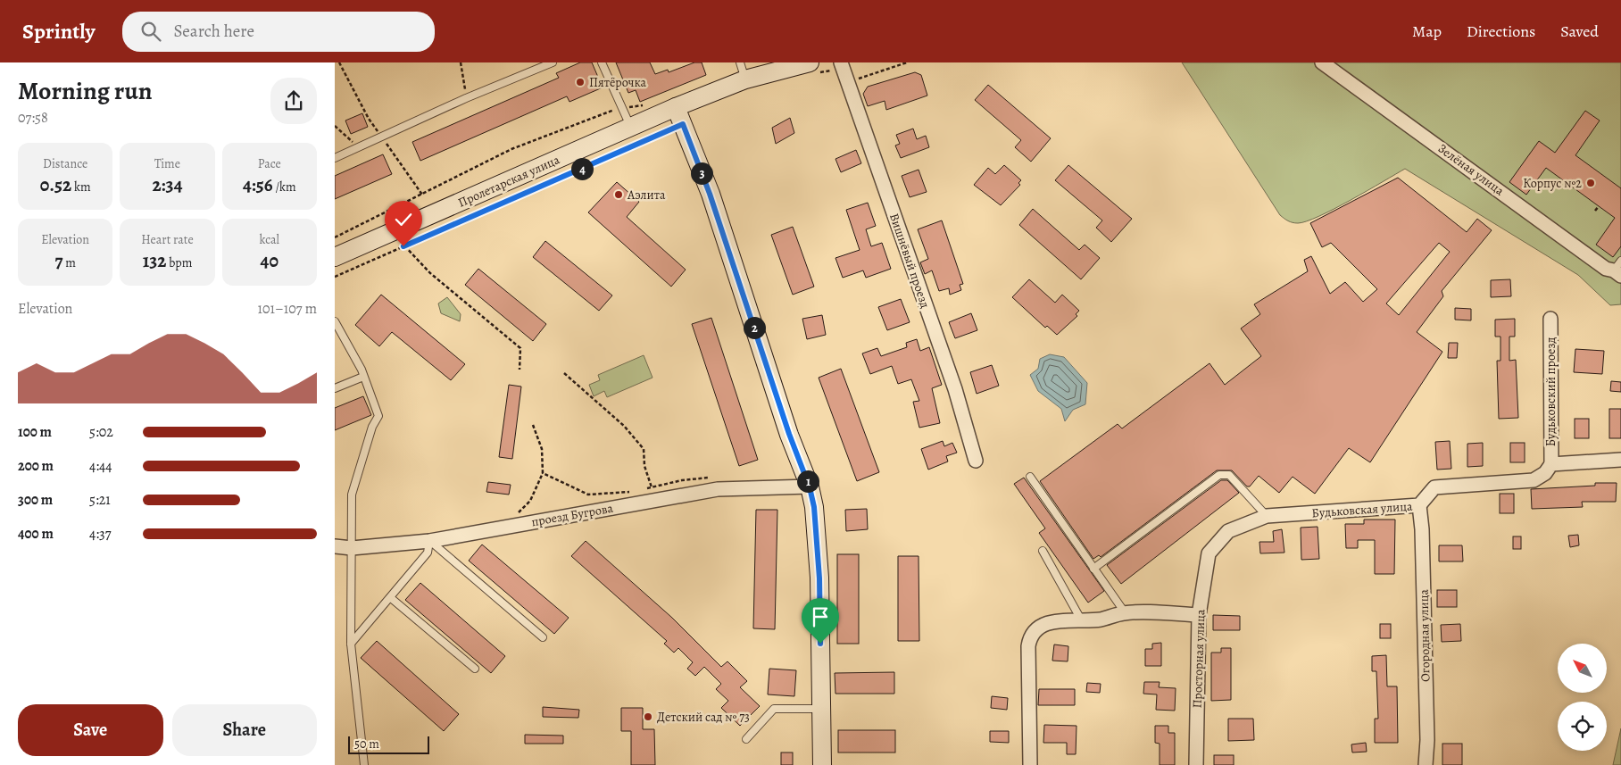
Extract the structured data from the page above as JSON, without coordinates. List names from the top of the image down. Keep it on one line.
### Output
{"streets":{"street":["Зелёная улица","Пролетарская улица","Вишнёвый проезд","Будьковский проезд","Будьковская улица","проезд Бугрова","Огородная улица","Просторная улица"]},"crossings":[["Будьковский проезд","Будьковская улица"],["Будьковская улица","Огородная улица"],["Будьковская улица","Просторная улица"]],"places":["Пятёрочка","Корпус №2","Аэлита","Детский сад № 73"],"scale_bar":"50 m","north":"top left","page":{"header":"Sprintly","search":"Search here","nav":["Map","Directions","Saved"],"heading":["Morning run","07:58"],"stats":[["Distance","0.52 km"],["Time","2:34"],["Pace","4:56 /km"],["Elevation","7 m"],["Heart rate","132 bpm"],["kcal","40"]],"pins":["4","3","2","1"],"chart":["Elevation","101–107 m"],"list":[{"name":"100 m","note":"5:02"},{"name":"200 m","note":"4:44"},{"name":"300 m","note":"5:21"},{"name":"400 m","note":"4:37"}],"buttons":["Save","Share"],"scale":"50 m"}}
